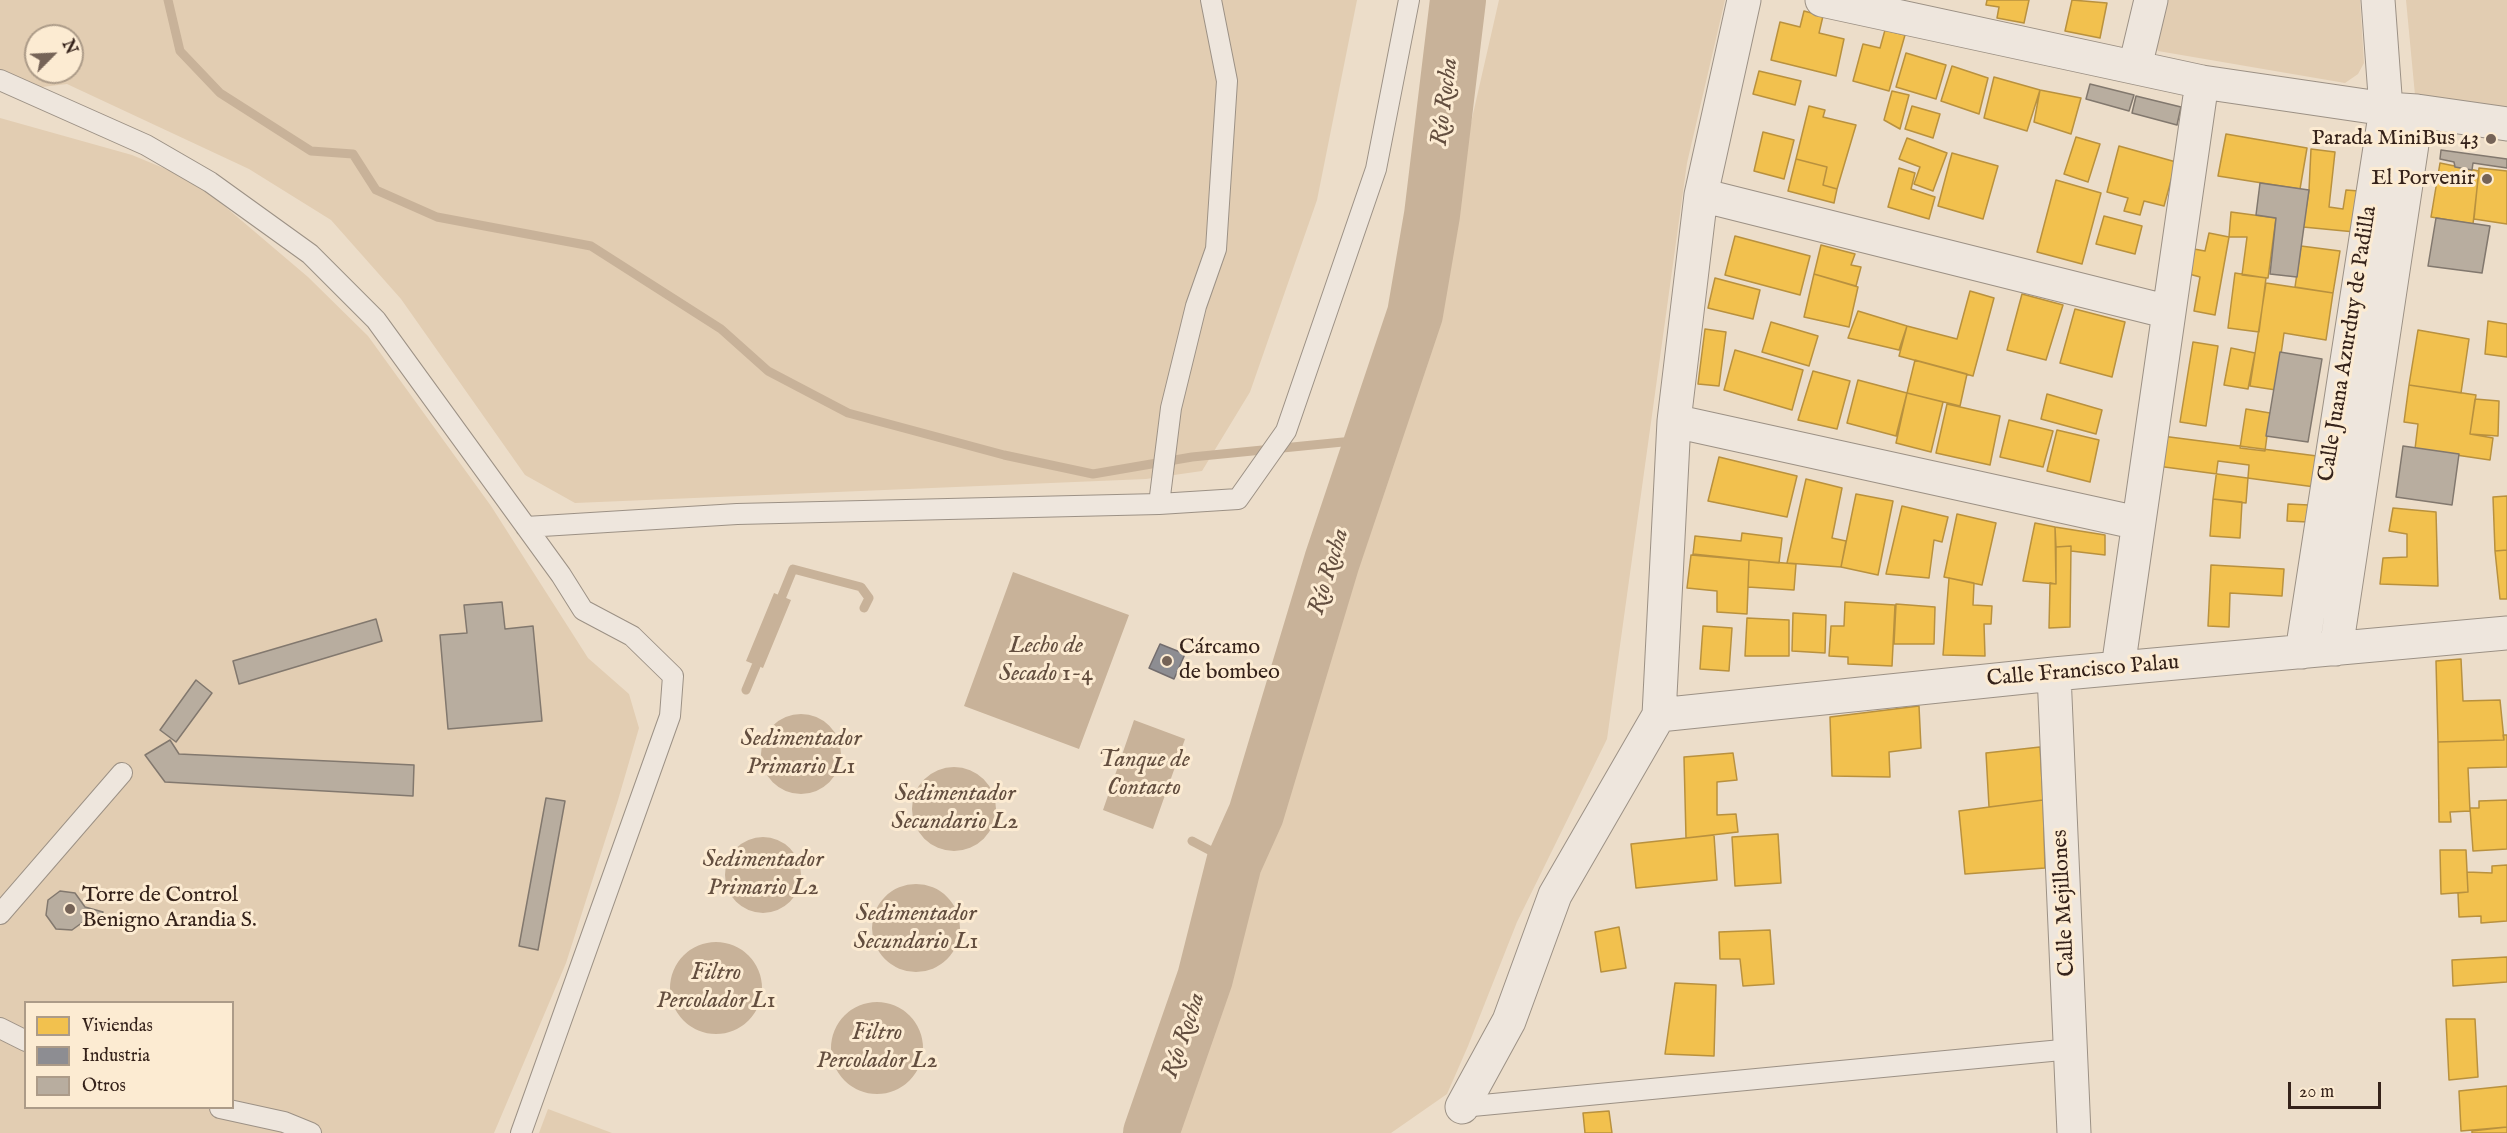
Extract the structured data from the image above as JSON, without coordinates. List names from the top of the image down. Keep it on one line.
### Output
{"streets":{"street":["Calle Juana Azurduy de Padilla","Calle Francisco Palau","Calle Mejillones"]},"crossings":[["Calle Juana Azurduy de Padilla","Calle Francisco Palau"],["Calle Francisco Palau","Calle Mejillones"]],"water":["Río Rocha","Lecho de Secado 1-4","Sedimentador Primario L1","Tanque de Contacto","Sedimentador Secundario L2","Sedimentador Primario L2","Sedimentador Secundario L1","Filtro Percolador L1","Filtro Percolador L2"],"places":["Parada MiniBus 43","El Porvenir","Cárcamo de bombeo","Torre de Control Benigno Arandia S."],"legend":["Viviendas","Industria","Otros"],"scale_bar":"20 m","north":"top right"}
